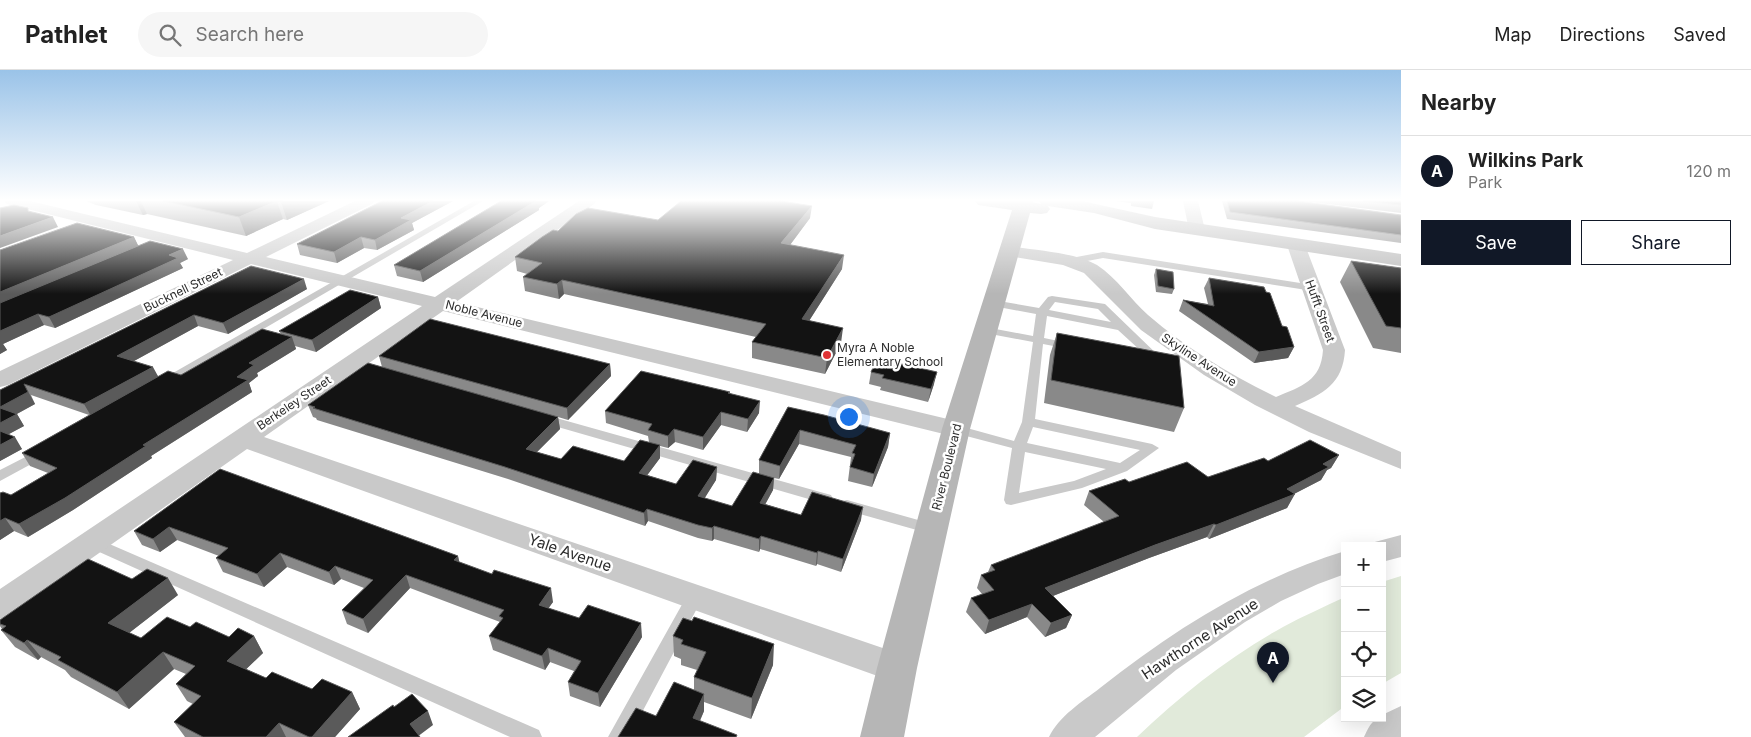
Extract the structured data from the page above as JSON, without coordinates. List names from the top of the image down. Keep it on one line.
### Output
{"streets":{"main road":["River Boulevard"],"street":["Bucknell Street","Hufft Street","Noble Avenue","Skyline Avenue","Berkeley Street","Yale Avenue","Hawthorne Avenue"]},"crossings":[["Bucknell Street","Noble Avenue"],["Hufft Street","Skyline Avenue"],["Noble Avenue","Berkeley Street"],["Noble Avenue","River Boulevard"],["Skyline Avenue","River Boulevard"],["Berkeley Street","Yale Avenue"],["River Boulevard","Yale Avenue"]],"places":["Myra A Noble Elementary School"],"page":{"header":"Pathlet","search":"Search here","nav":["Map","Directions","Saved"],"heading":"Nearby","list":[{"mark":"A","name":"Wilkins Park","note":"Park","value":"120 m"}],"buttons":["Save","Share"],"map_buttons":["+","−"],"pins":"A"}}
